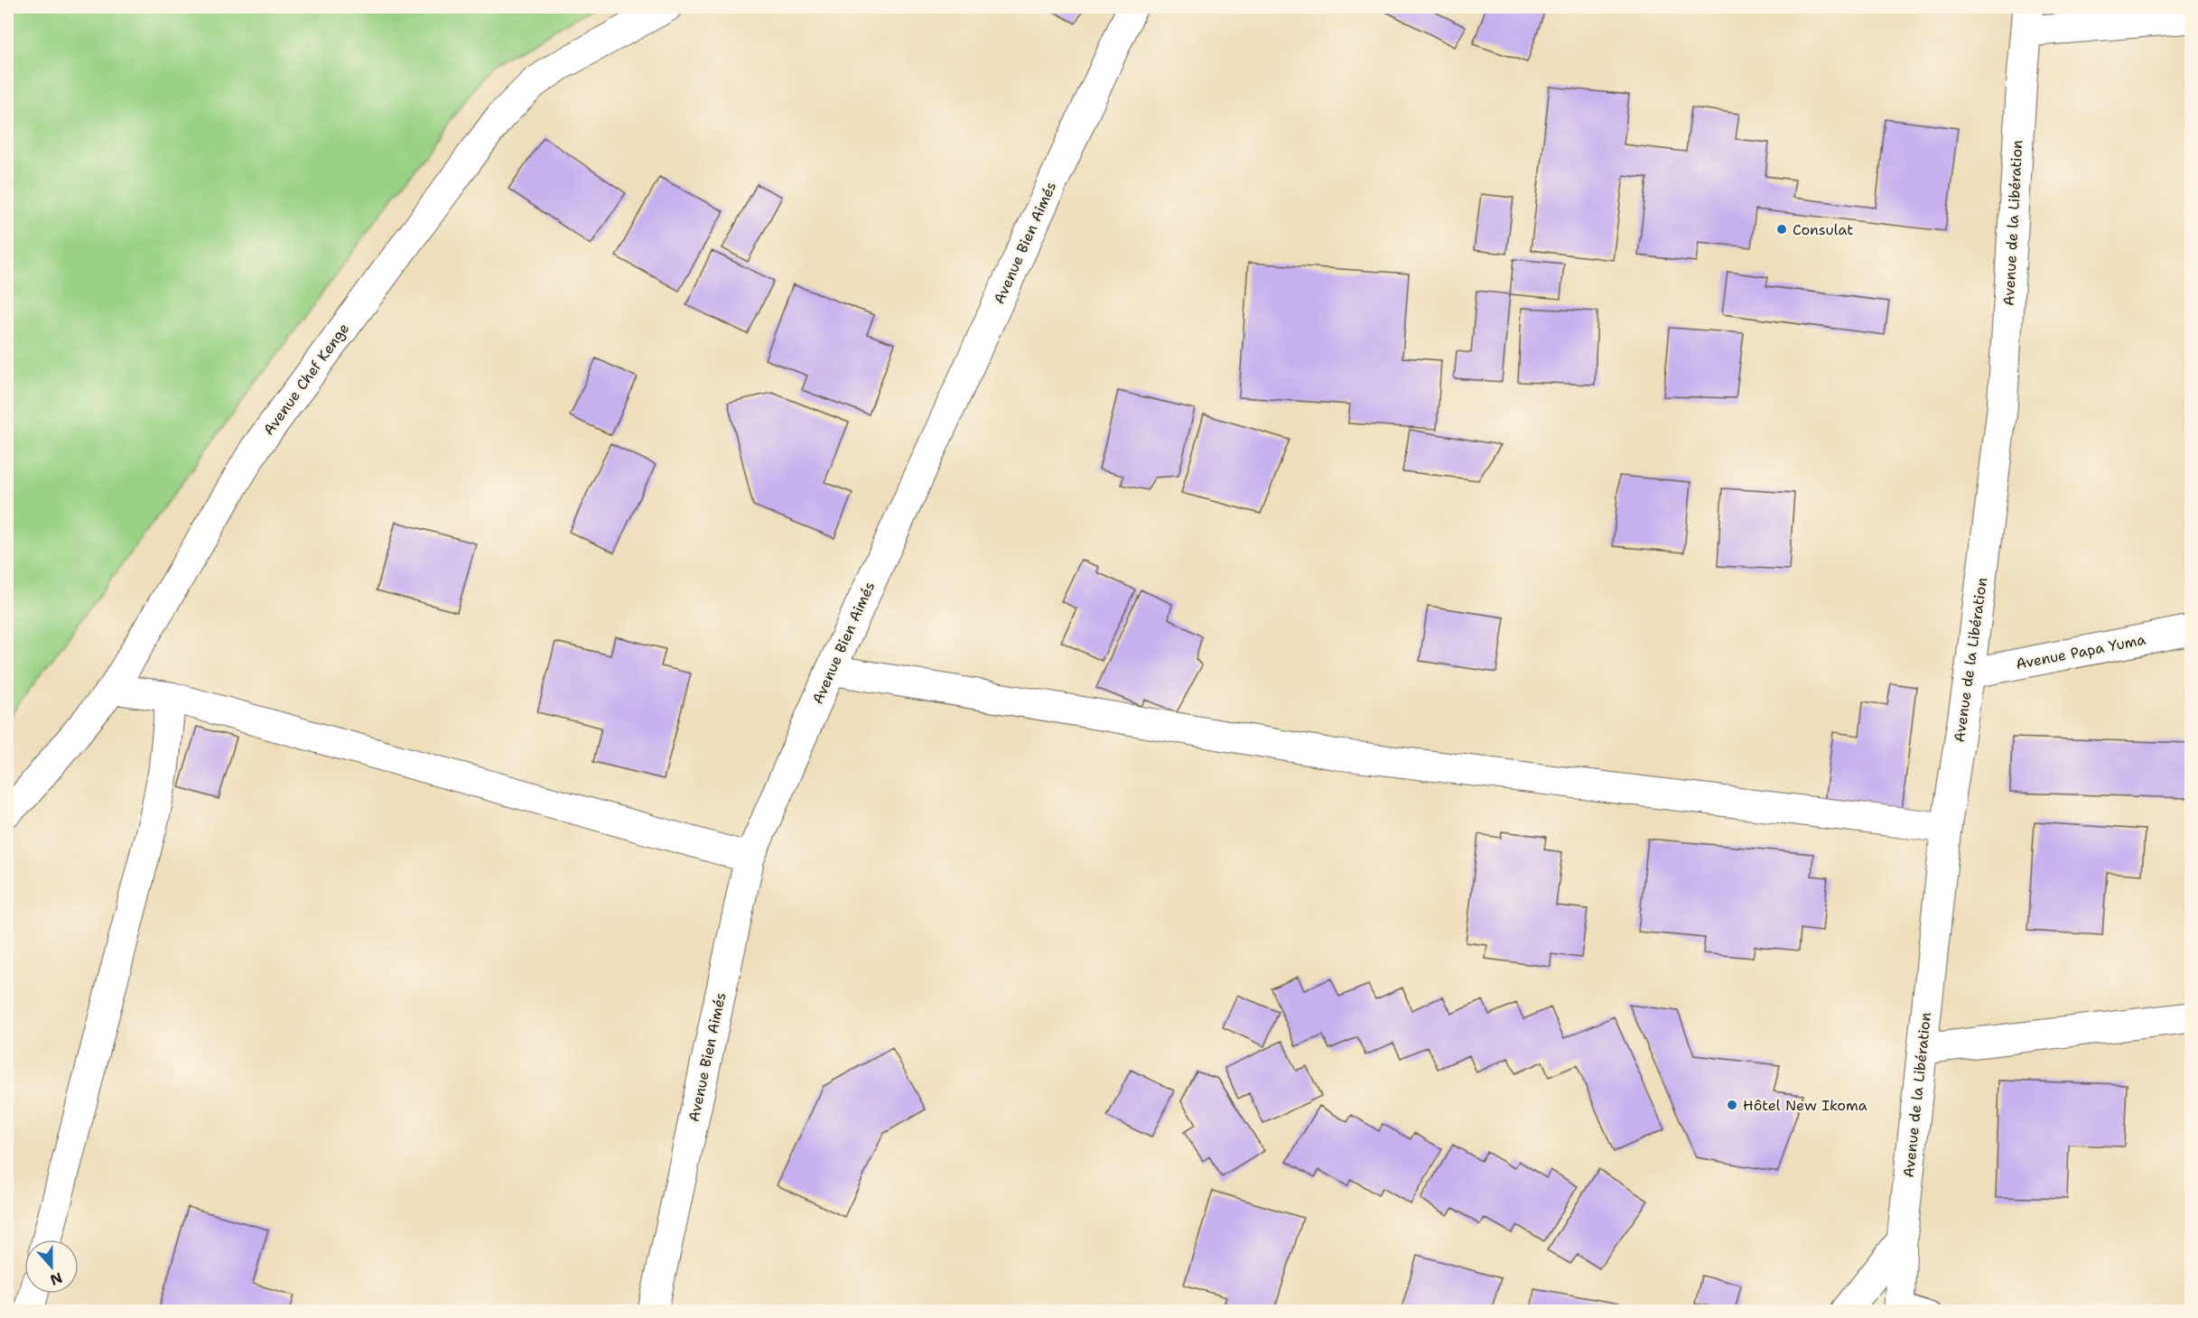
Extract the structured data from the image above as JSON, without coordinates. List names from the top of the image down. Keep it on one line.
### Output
{"streets":{"street":["Avenue de la Libération","Avenue Bien Aimés","Avenue Chef Kenge","Avenue Papa Yuma"]},"crossings":[["Avenue de la Libération","Avenue Papa Yuma"]],"places":["Consulat","Hôtel New Ikoma"],"north":"bottom"}
